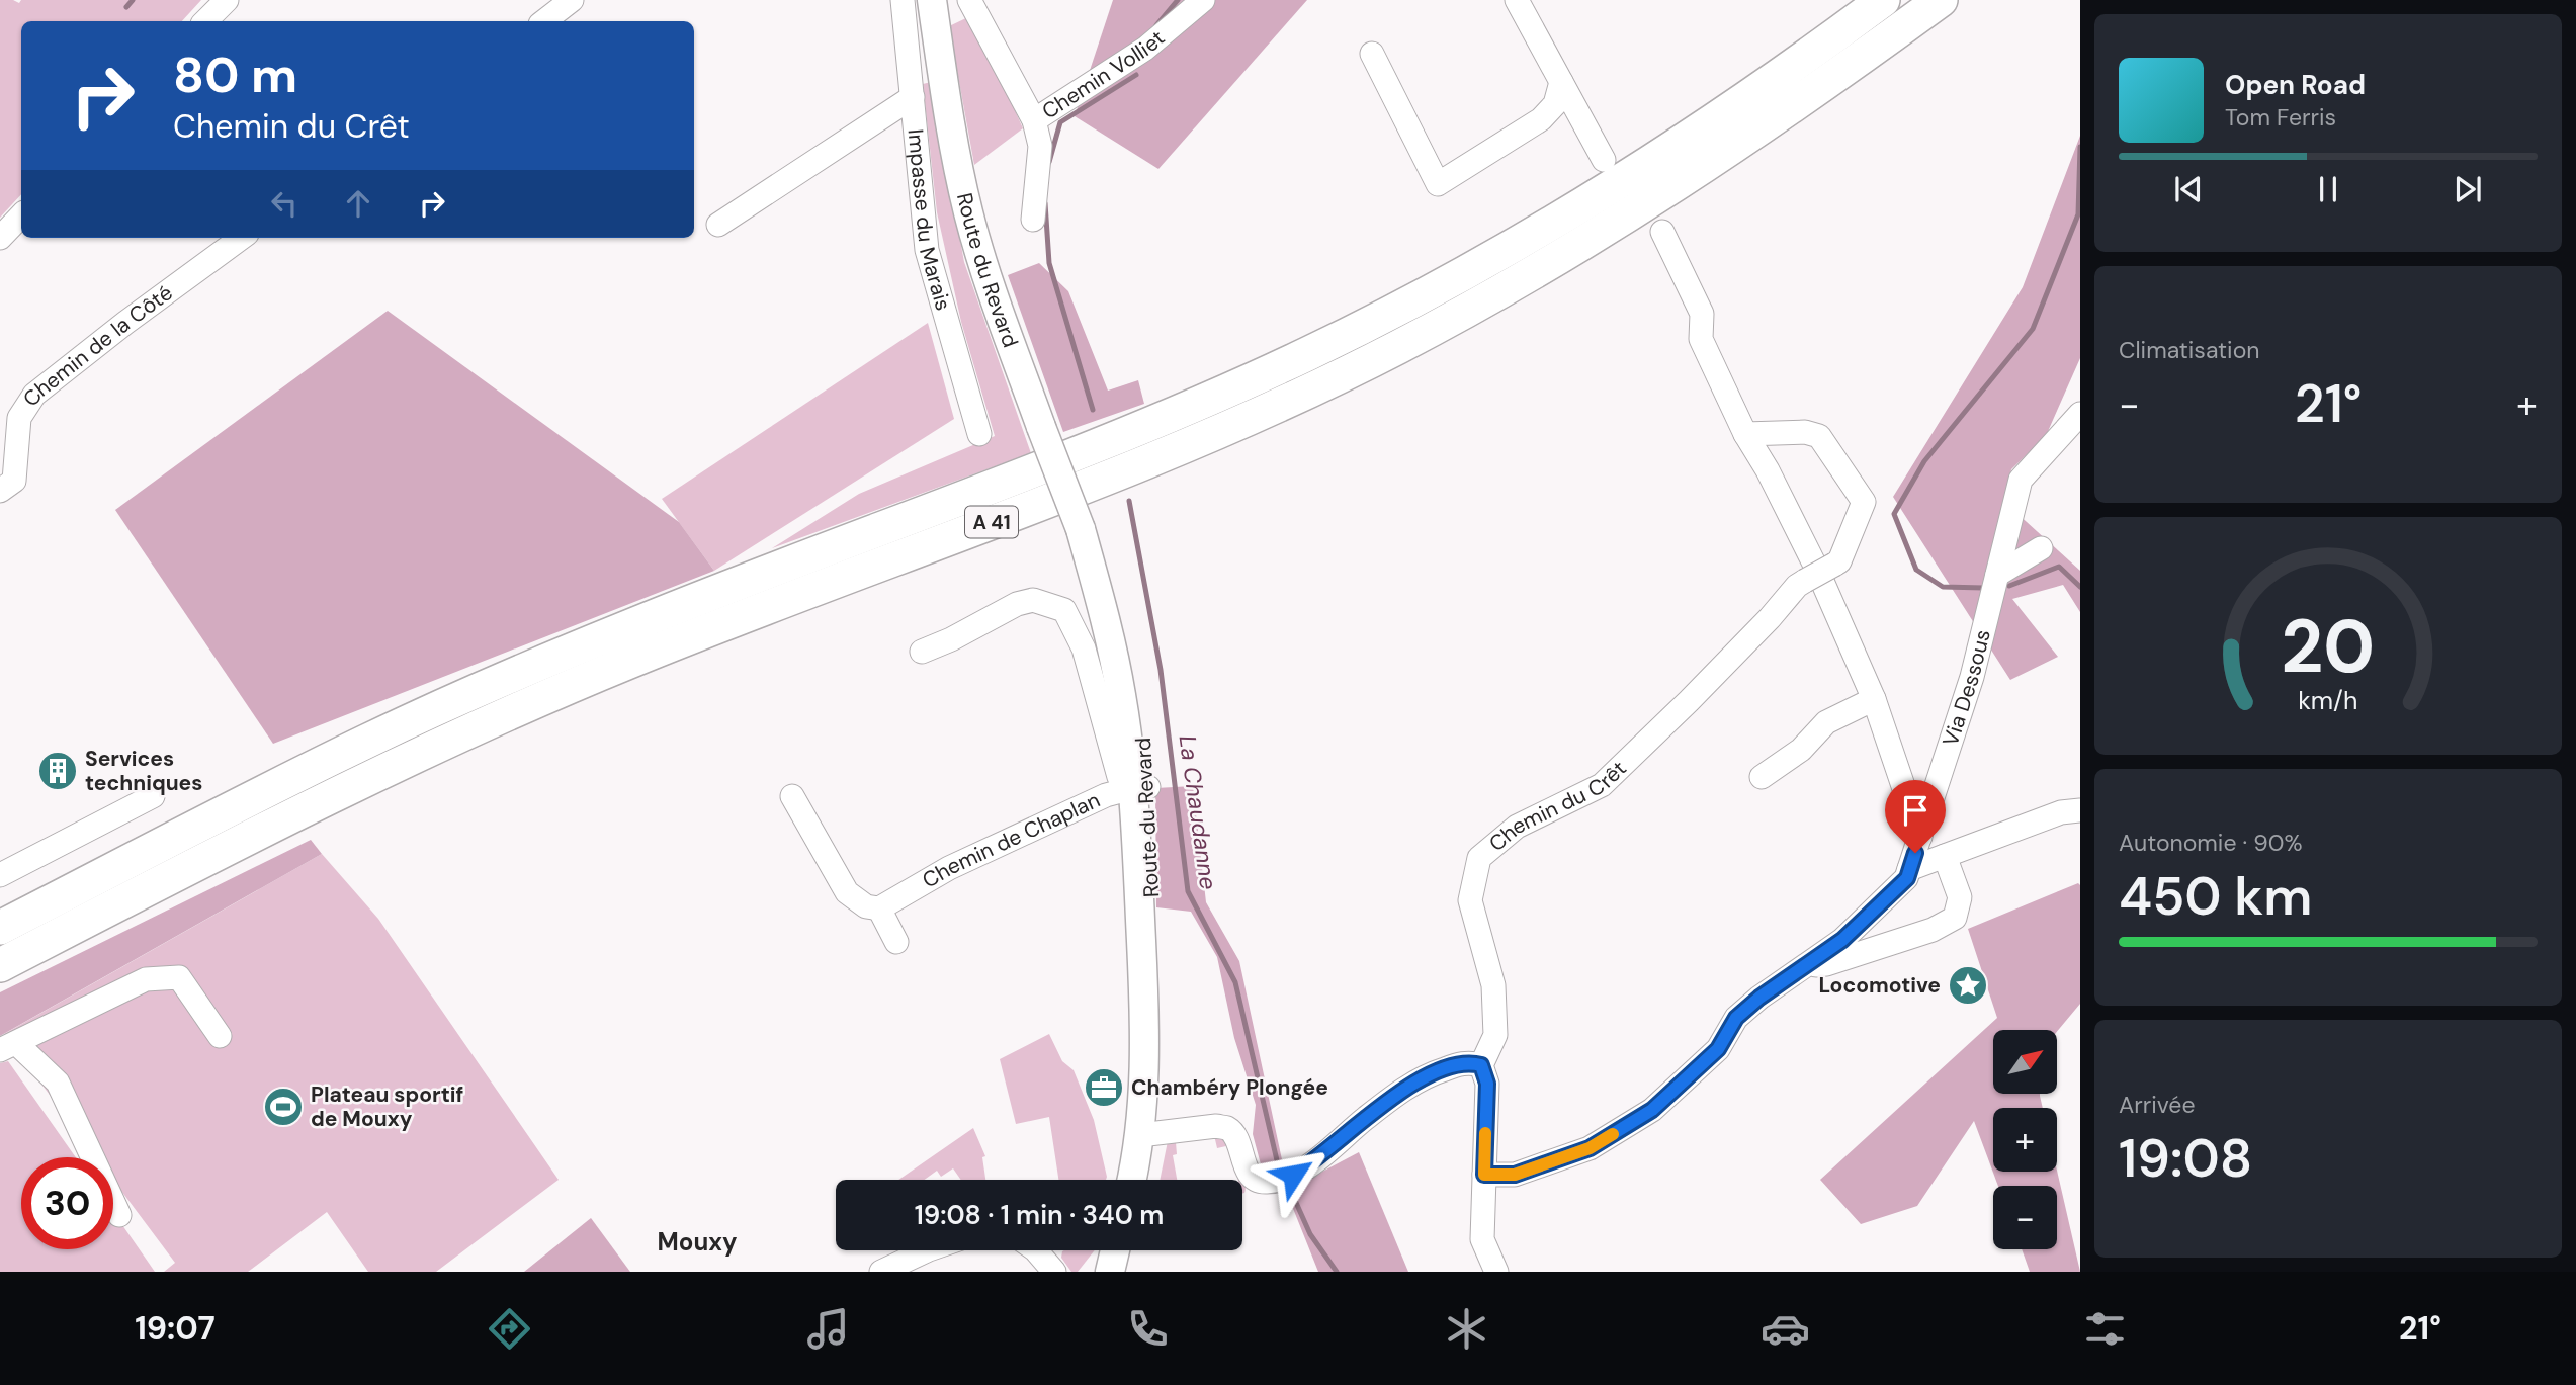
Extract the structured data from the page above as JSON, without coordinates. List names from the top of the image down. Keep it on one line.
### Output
{"streets":{"highway":["A 41"],"main road":["Route du Revard"],"street":["Chemin Volliet","Impasse du Marais","Chemin de la Côté","Via Dessous","Chemin du Crêt","Chemin de Chaplan"]},"crossings":[["Route du Revard","Chemin de Chaplan"]],"districts":["Mouxy"],"water":["La Chaudanne"],"places":{"building":["Services techniques"],"place":["Locomotive"],"office":["Chambéry Plongée"],"sports":["Plateau sportif de Mouxy"]},"north":"top right","page":{"turn":["80 m","Chemin du Crêt"],"song":["Open Road","Tom Ferris"],"tile":["Climatisation",["Autonomie · 90%","450 km"],["Arrivée","19:08"]],"heat":["−","21°","+"],"map_buttons":["+","−"],"limit":"30","trip":"19:08 · 1 min · 340 m","tabs":["19:07","21°"],"gauge":["20","km/h"]}}
